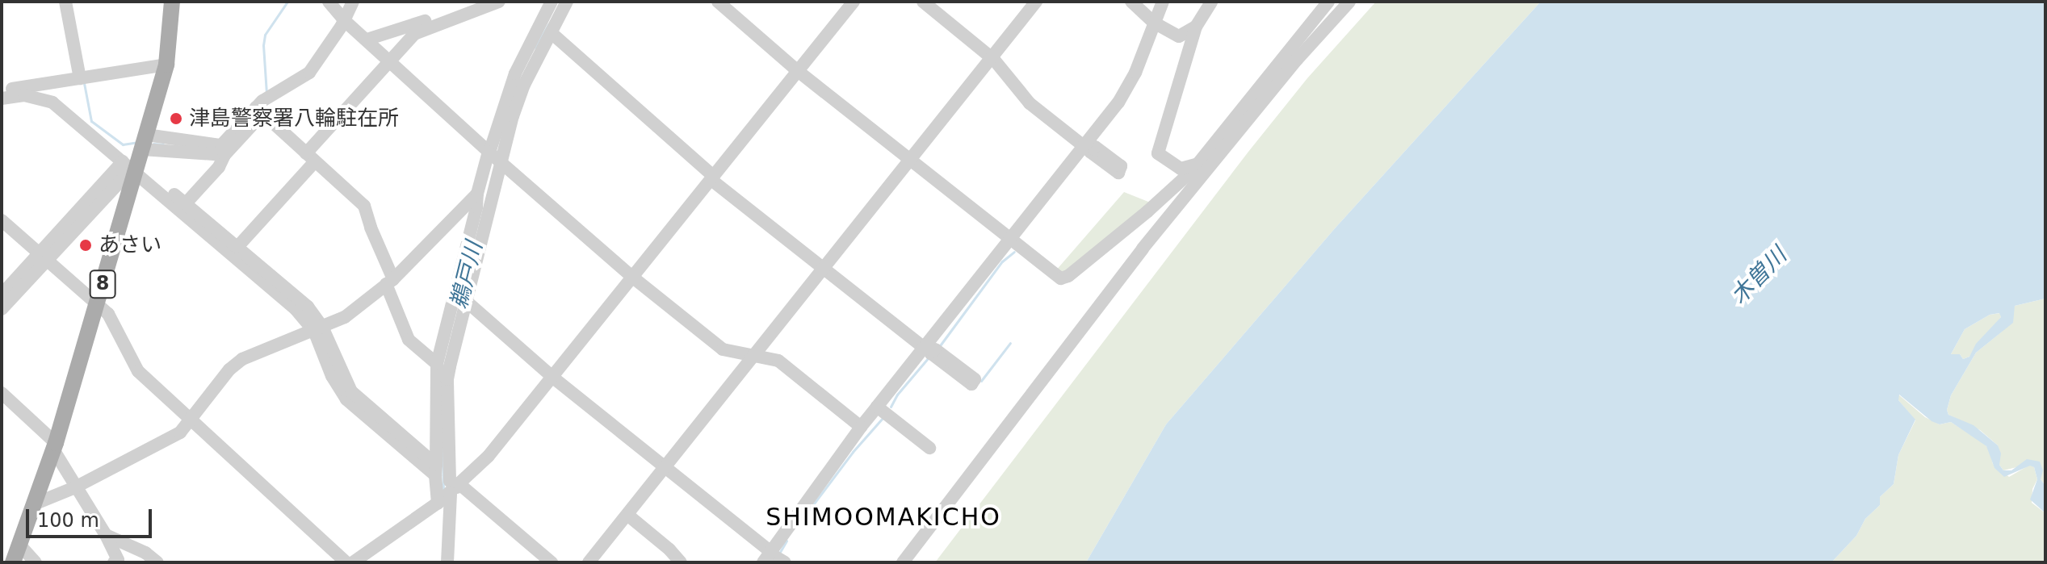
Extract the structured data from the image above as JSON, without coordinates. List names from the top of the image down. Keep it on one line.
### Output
{"streets":{"main road":["8"]},"districts":["SHIMOOMAKICHO"],"water":["鵜戸川","木曽川"],"places":["津島警察署八輪駐在所","あさい"],"scale_bar":"100 m"}
